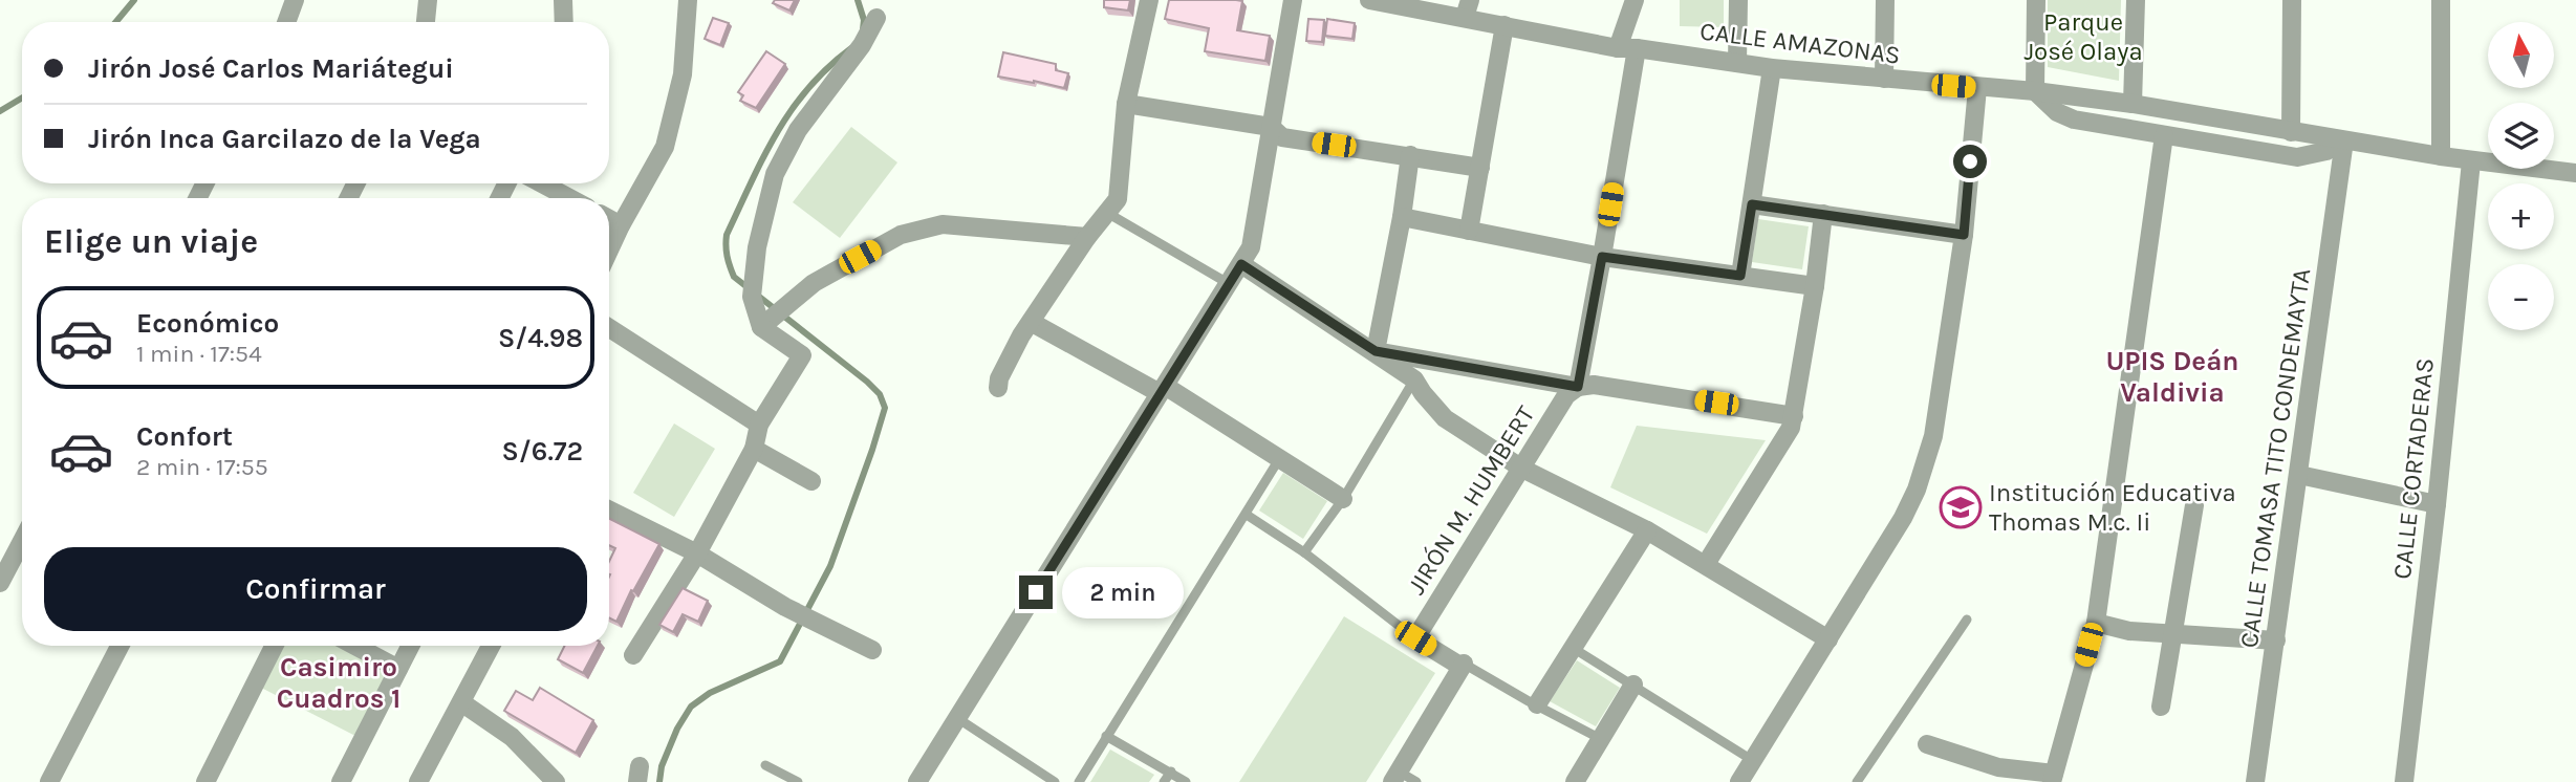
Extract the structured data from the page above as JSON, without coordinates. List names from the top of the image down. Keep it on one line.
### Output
{"streets":{"street":["CALLE AMAZONAS","CALLE TOMASA TITO CONDEMAYTA","CALLE CORTADERAS","JIRÓN M. HUMBERT"]},"crossings":[["CALLE AMAZONAS","CALLE TOMASA TITO CONDEMAYTA"],["CALLE AMAZONAS","CALLE CORTADERAS"],["CALLE AMAZONAS","JIRÓN M. HUMBERT"]],"districts":["UPIS Deán Valdivia","Casimiro Cuadros 1"],"parks":["Parque José Olaya"],"places":{"school or university":["Institución Educativa Thomas M.c. Ii"]},"north":"top","page":{"map_buttons":["+","−"],"banner":["Jirón José Carlos Mariátegui","Jirón Inca Garcilazo de la Vega"],"heading":"Elige un viaje","list":[{"name":"Económico","note":"1 min · 17:54","value":"S/4.98"},{"name":"Confort","note":"2 min · 17:55","value":"S/6.72"}],"buttons":"Confirmar","bubble":"2 min"}}
